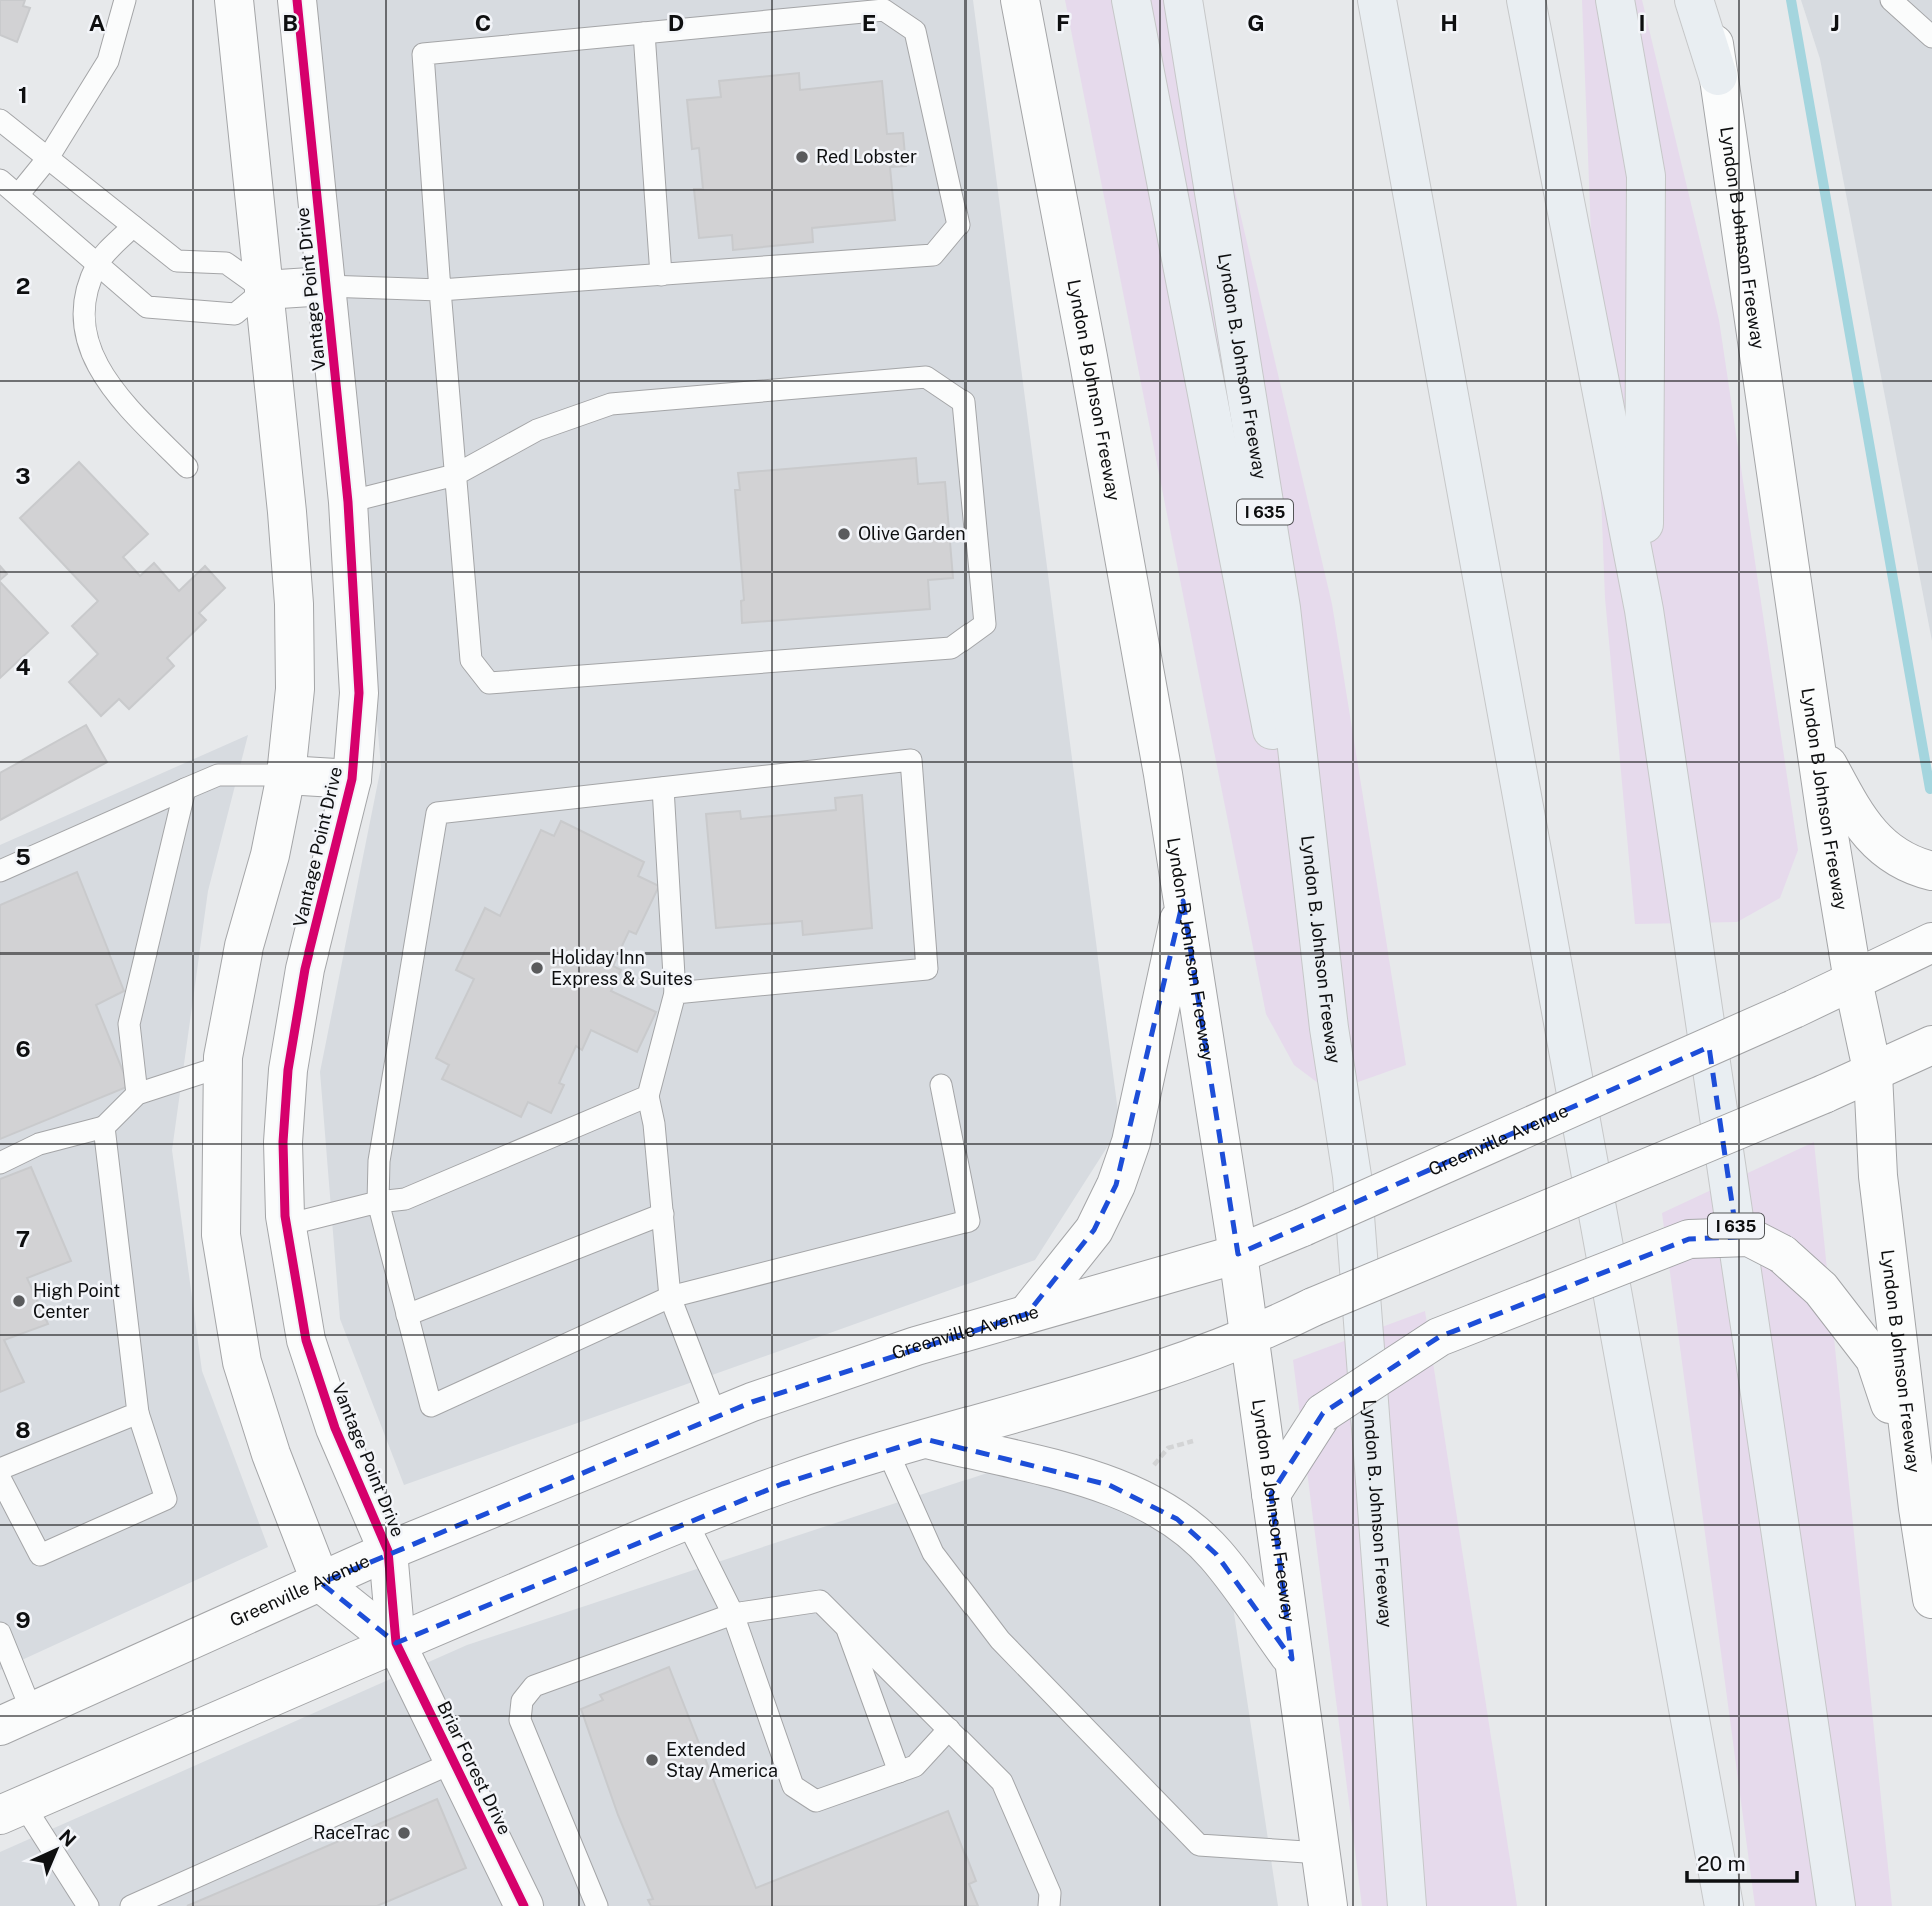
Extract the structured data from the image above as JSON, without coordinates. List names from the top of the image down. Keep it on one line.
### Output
{"streets":{"highway":["Lyndon B. Johnson Freeway","I 635"],"main road":["Lyndon B Johnson Freeway","Vantage Point Drive","Greenville Avenue","Briar Forest Drive"]},"crossings":[["Lyndon B Johnson Freeway","Greenville Avenue"],["Vantage Point Drive","Greenville Avenue"],["Vantage Point Drive","Briar Forest Drive"]],"places":["Red Lobster","Olive Garden","Holiday Inn Express & Suites","High Point Center","Extended Stay America","RaceTrac"],"scale_bar":"20 m","north":"top right","grid":{"columns":["A","B","C","D","E","F","G","H","I","J"],"rows":["1","2","3","4","5","6","7","8","9"]}}
